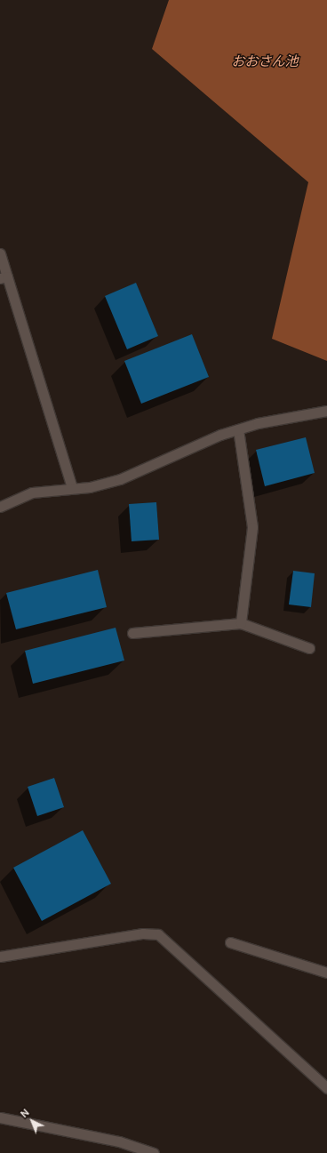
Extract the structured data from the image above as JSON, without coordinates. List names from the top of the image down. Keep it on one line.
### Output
{"water":["おおさん池"],"north":"top left"}
